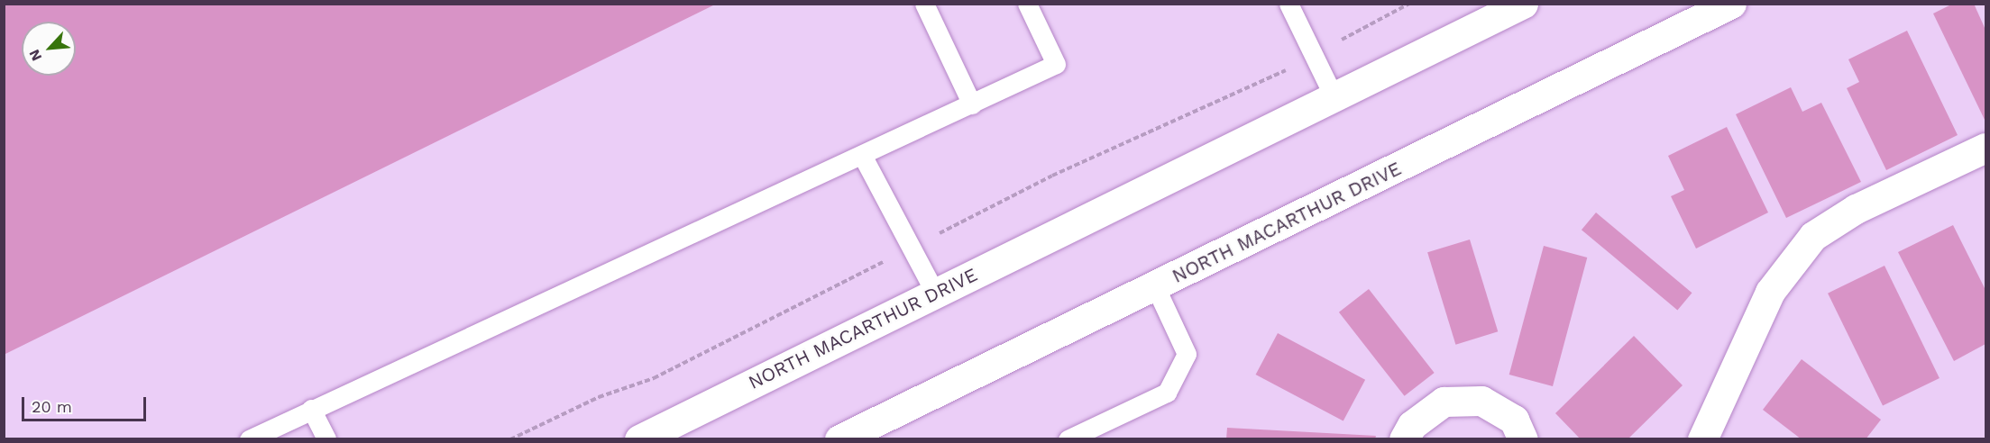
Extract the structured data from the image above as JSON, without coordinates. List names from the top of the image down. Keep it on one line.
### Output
{"streets":{"main road":["NORTH MACARTHUR DRIVE"]},"scale_bar":"20 m","north":"bottom left"}
